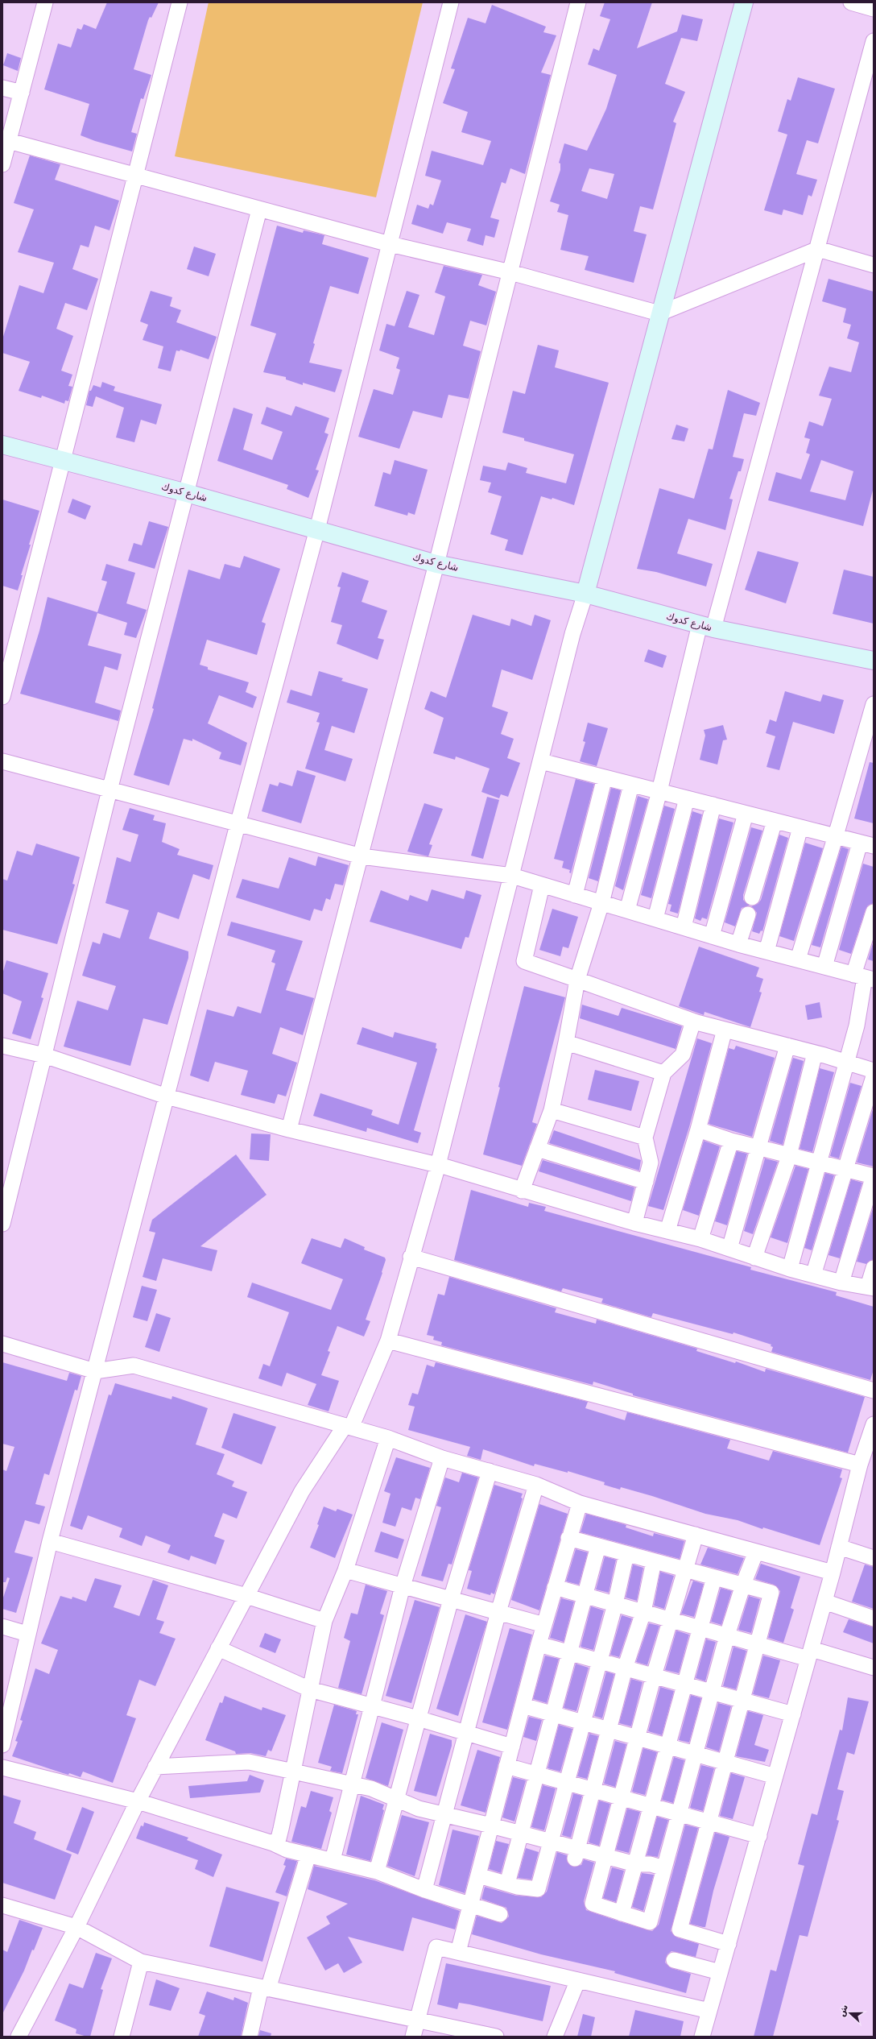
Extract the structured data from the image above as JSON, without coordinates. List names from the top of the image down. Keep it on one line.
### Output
{"streets":{"street":["شارع كدوك"]},"north":"left"}
